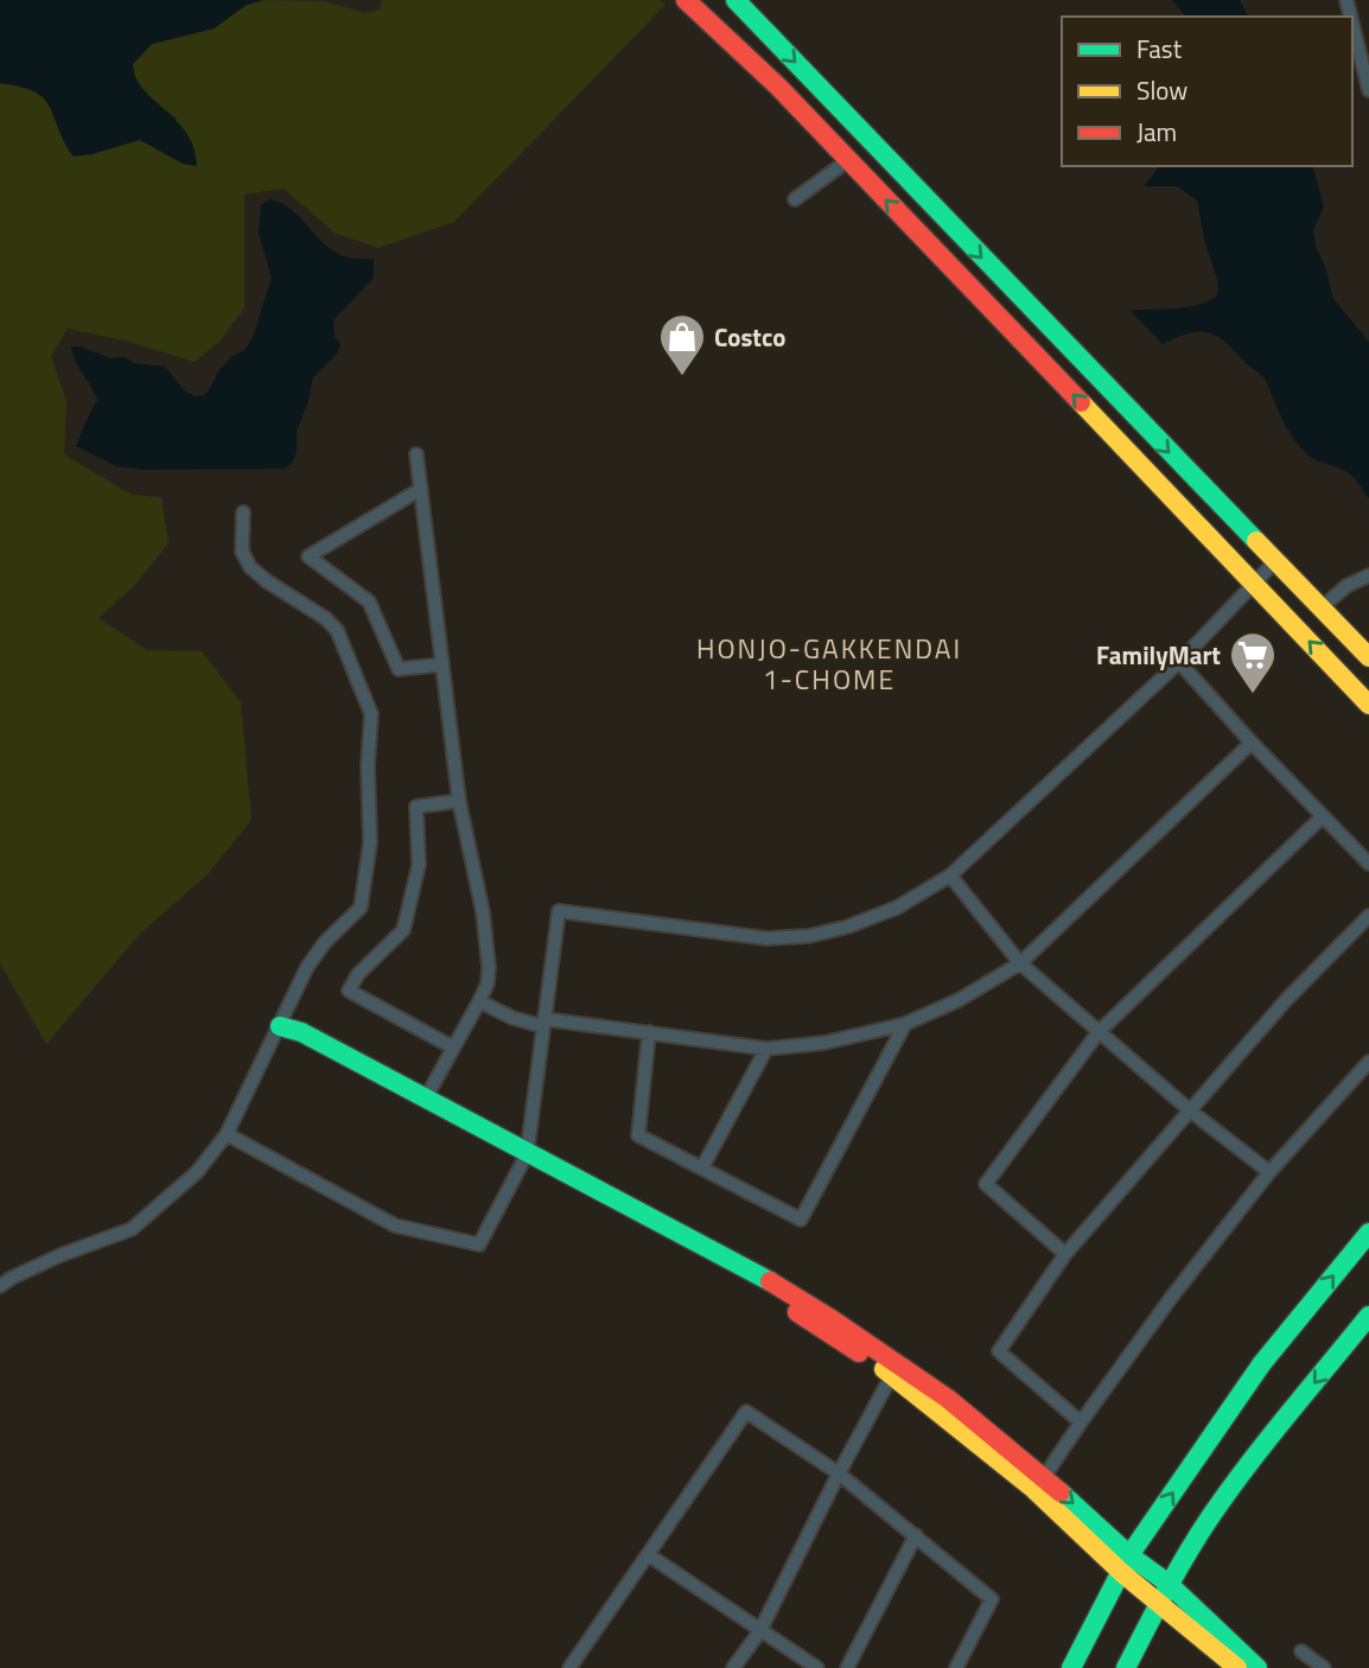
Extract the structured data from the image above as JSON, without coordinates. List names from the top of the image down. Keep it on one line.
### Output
{"districts":["HONJO-GAKKENDAI 1-CHOME"],"places":{"shop":["Costco"],"supermarket":["FamilyMart"]},"legend":["Fast","Slow","Jam"]}
